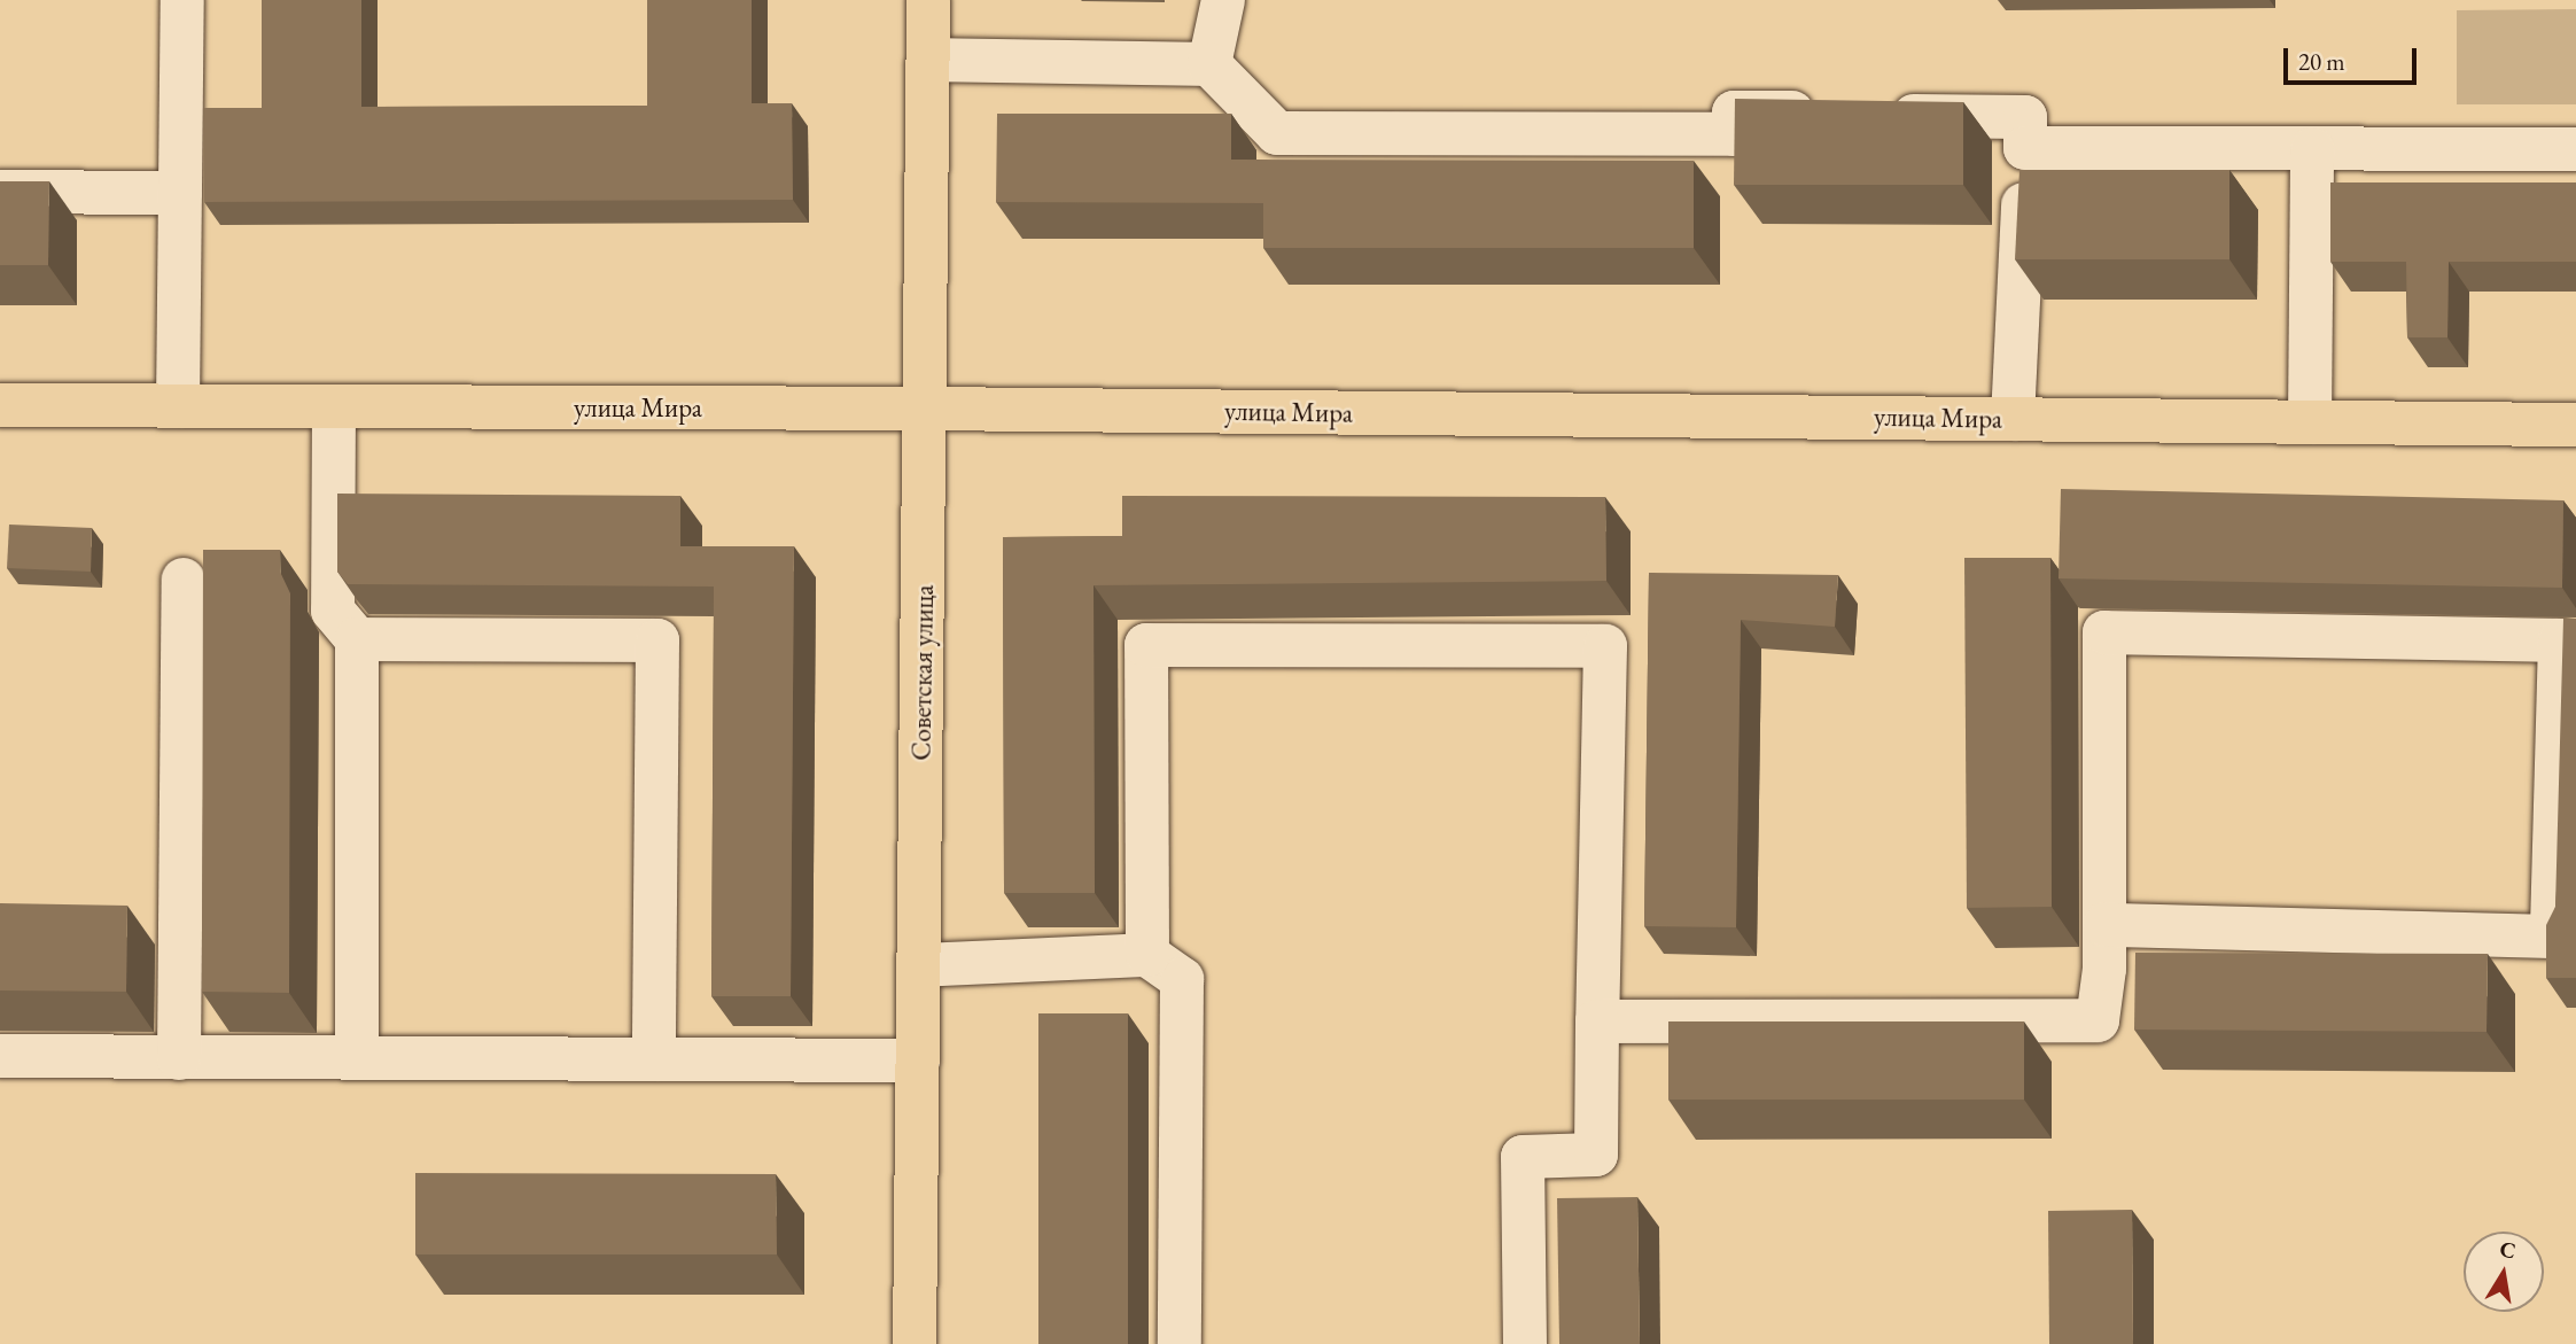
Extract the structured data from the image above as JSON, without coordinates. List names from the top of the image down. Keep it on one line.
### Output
{"streets":{"main road":["улица Мира","Советская улица"]},"crossings":[["улица Мира","Советская улица"]],"scale_bar":"20 m","north":"top"}
